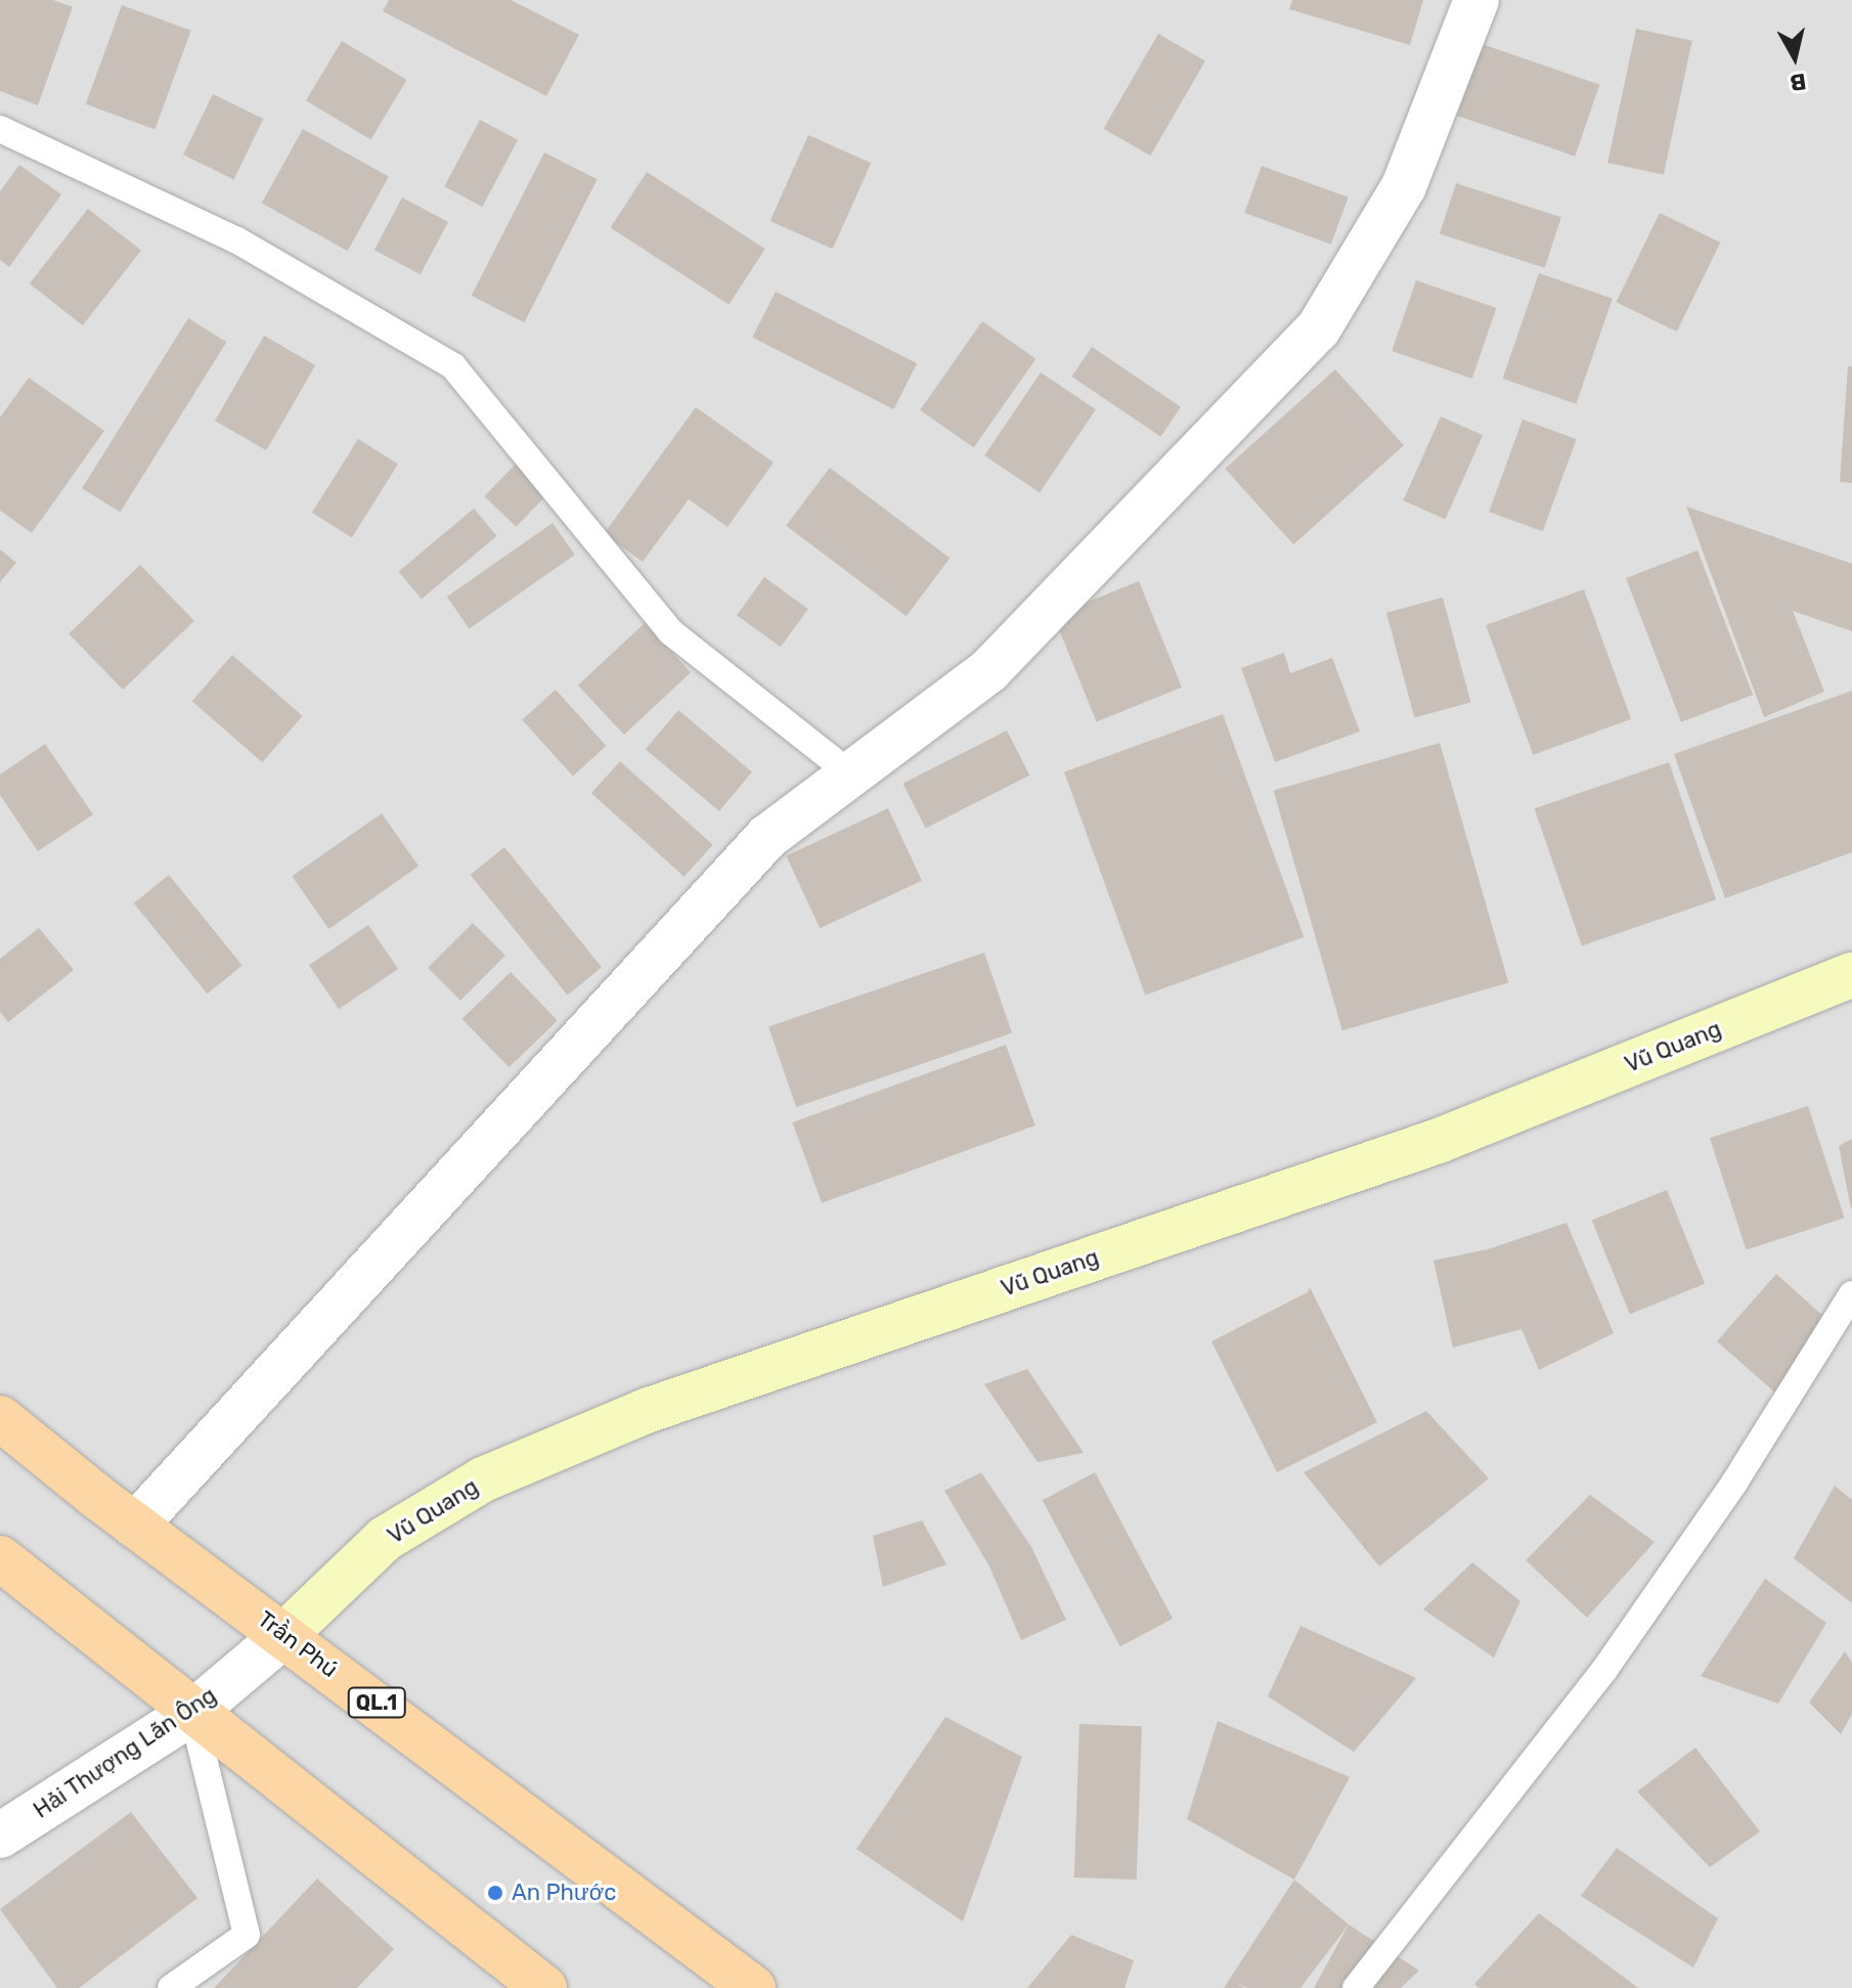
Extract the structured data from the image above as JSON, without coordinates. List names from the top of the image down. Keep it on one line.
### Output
{"streets":{"main road":["Vũ Quang","Trần Phú","QL.1"],"street":["Hải Thượng Lãn Ông"]},"crossings":[["Vũ Quang","Trần Phú"],["Vũ Quang","Hải Thượng Lãn Ông"],["Trần Phú","Hải Thượng Lãn Ông"]],"places":["An Phước"],"north":"bottom"}
